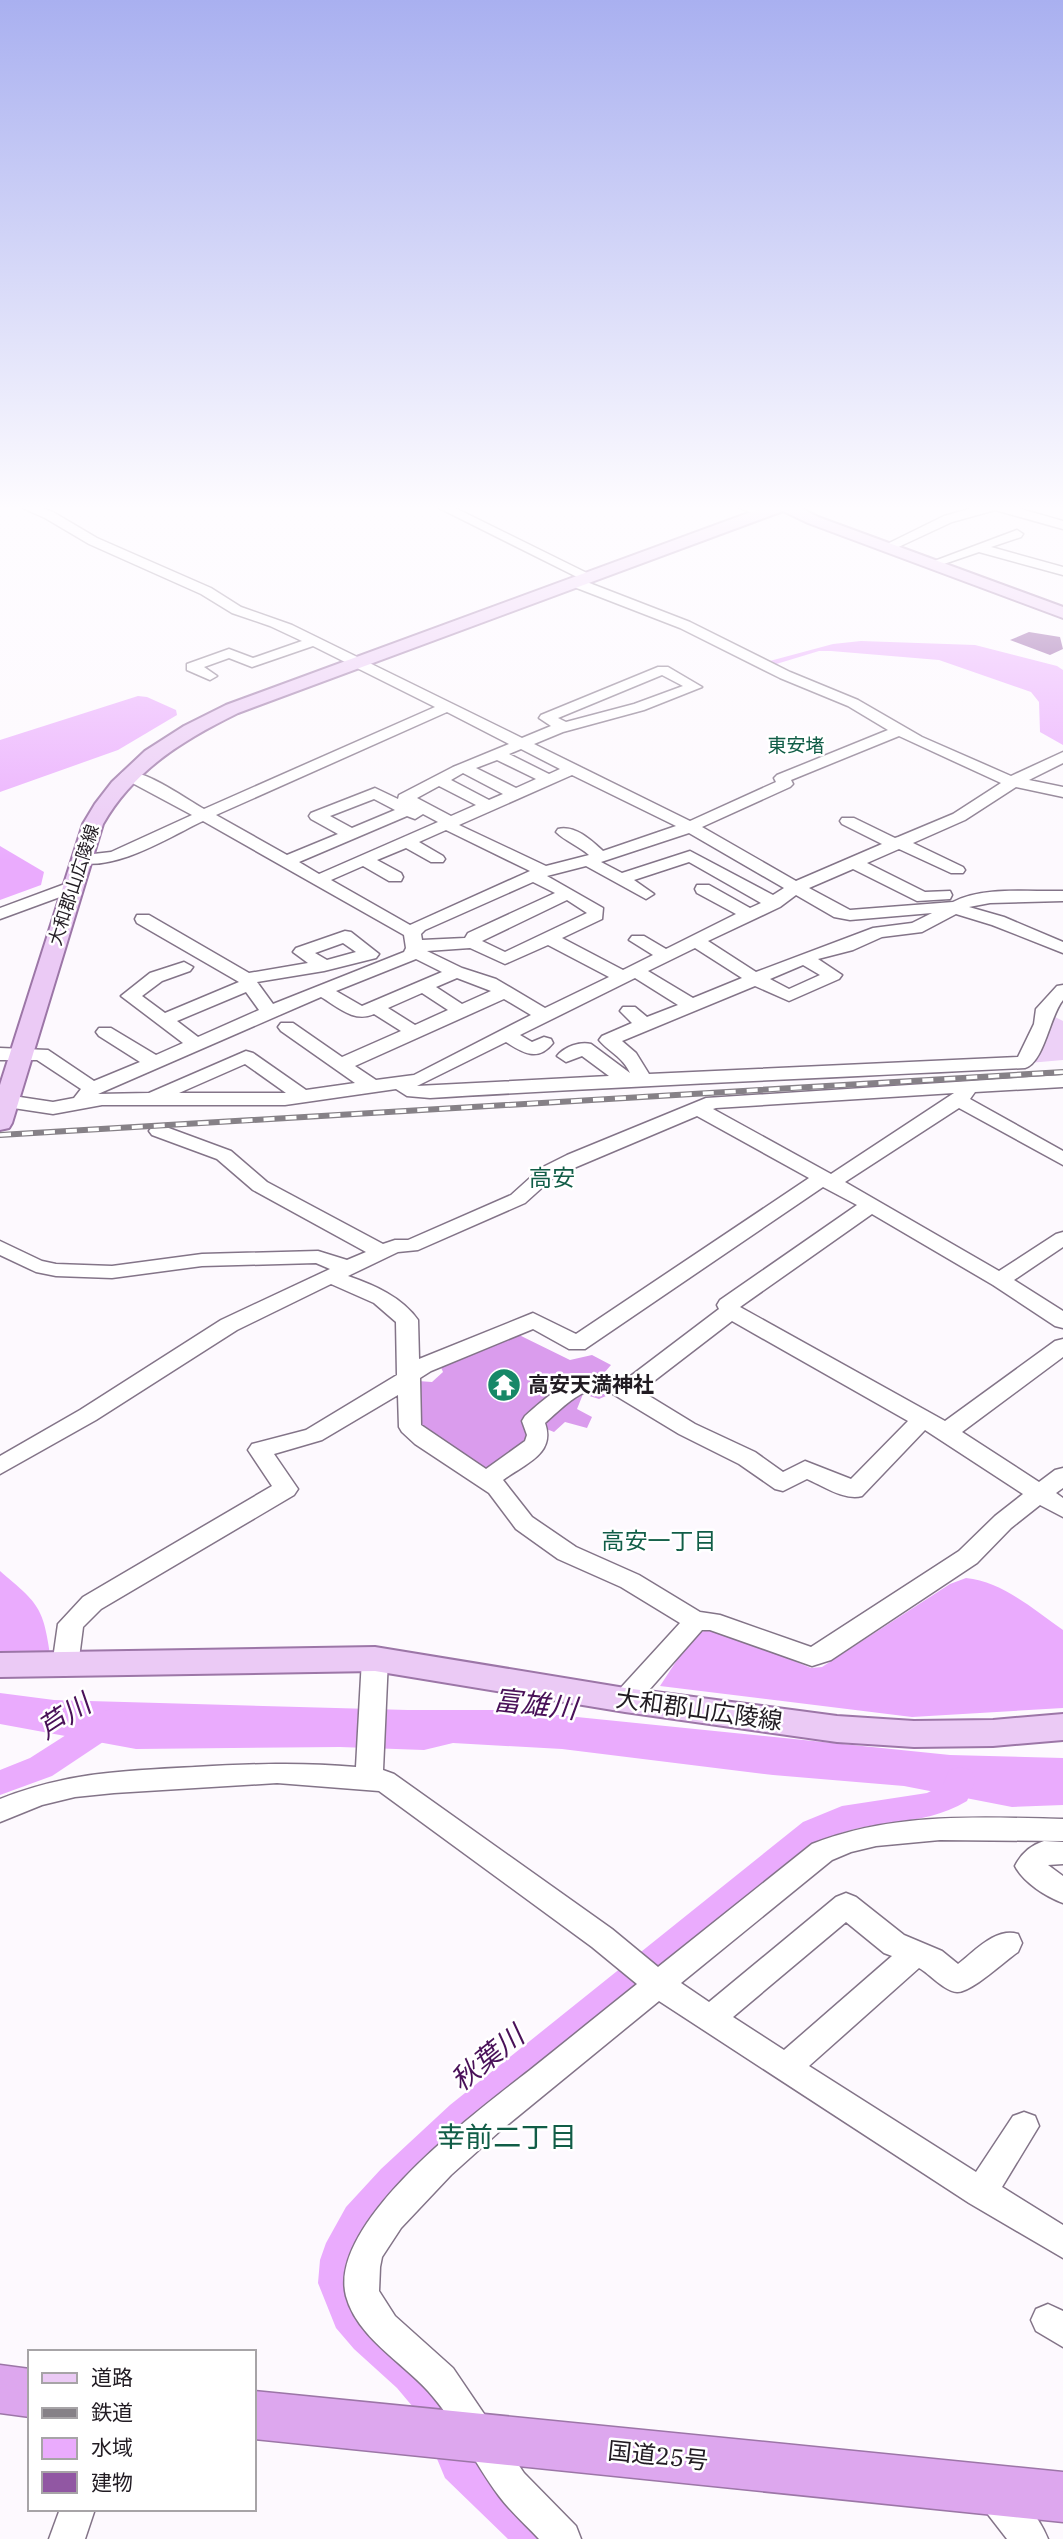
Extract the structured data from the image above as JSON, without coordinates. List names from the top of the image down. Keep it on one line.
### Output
{"streets":{"highway":["国道25号"],"main road":["大和郡山広陵線"]},"districts":["東安堵","高安","高安一丁目","幸前二丁目"],"water":["富雄川","芦川","秋葉川"],"places":{"temple":["高安天満神社"]},"legend":["道路","鉄道","水域","建物"]}
